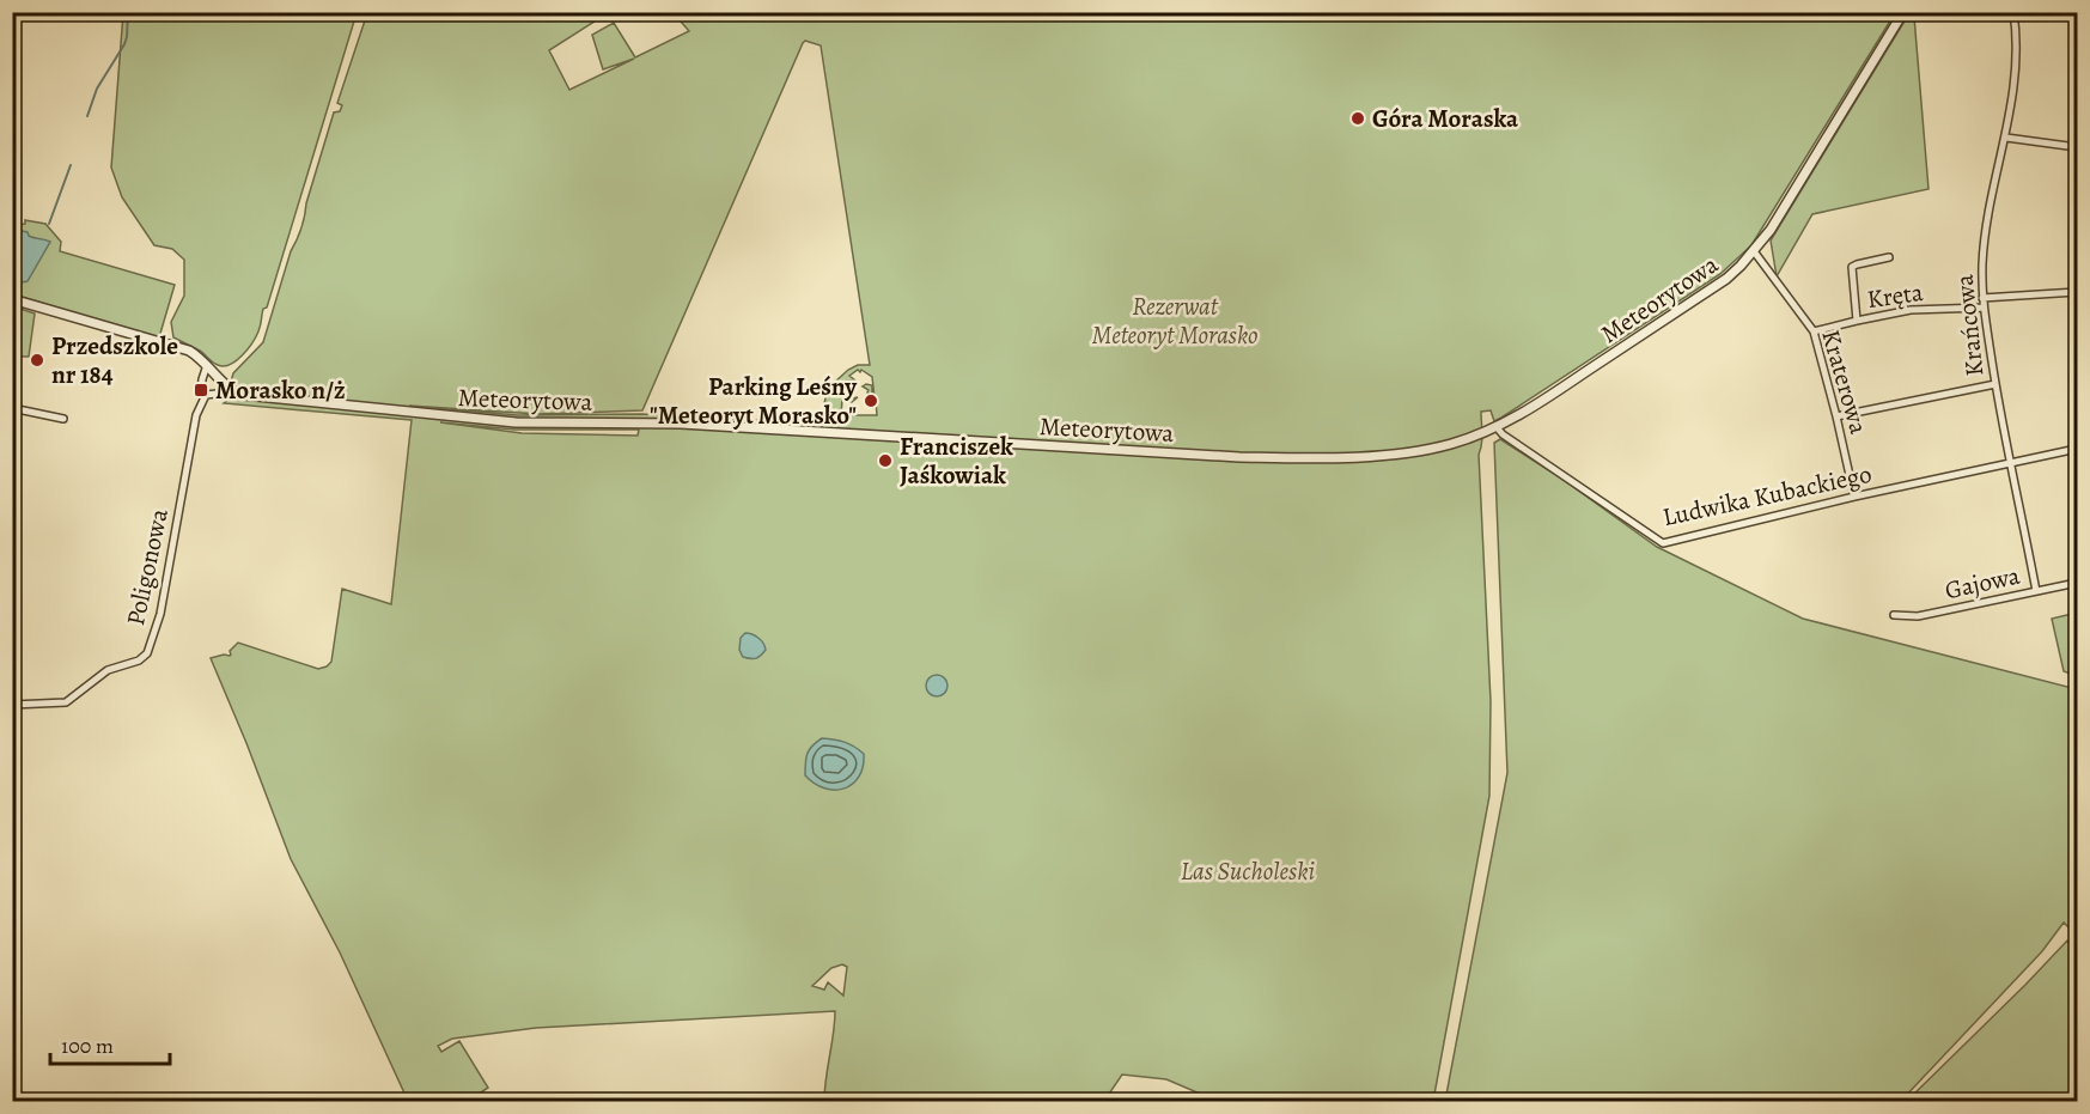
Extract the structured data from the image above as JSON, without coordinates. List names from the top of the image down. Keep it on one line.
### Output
{"streets":{"street":["Kręta","Meteorytowa","Krańcowa","Kraterowa","Ludwika Kubackiego","Poligonowa","Gajowa"]},"crossings":[["Kręta","Krańcowa"],["Kręta","Kraterowa"],["Meteorytowa","Kraterowa"],["Meteorytowa","Ludwika Kubackiego"],["Krańcowa","Ludwika Kubackiego"],["Krańcowa","Gajowa"],["Kraterowa","Ludwika Kubackiego"]],"parks":["Rezerwat Meteoryt Morasko","Las Sucholeski"],"places":{"other":["Góra Moraska","Przedszkole nr 184","Parking Leśny \"Meteoryt Morasko\"","Franciszek Jaśkowiak"],"transit":["Morasko n/ż"]},"scale_bar":"100 m"}
